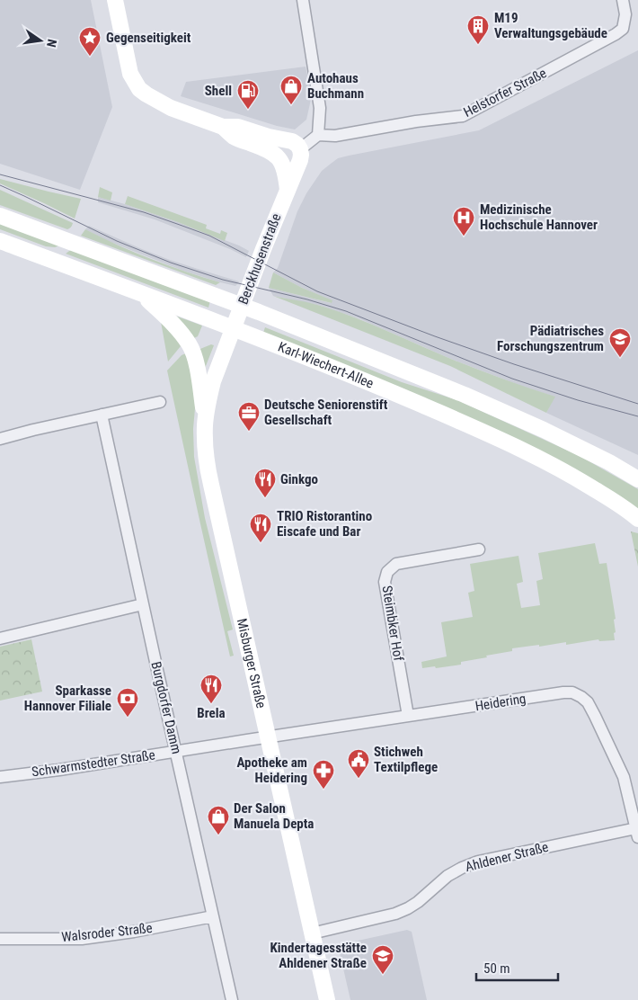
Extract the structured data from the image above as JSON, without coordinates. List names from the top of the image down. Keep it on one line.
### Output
{"streets":{"street":["Helstorfer Straße","Berckhusenstraße","Karl-Wiechert-Allee","Steimbker Hof","Misburger Straße","Heidering","Burgdorfer Damm","Schwarmstedter Straße","Ahldener Straße","Walsroder Straße"]},"crossings":[["Berckhusenstraße","Karl-Wiechert-Allee"],["Berckhusenstraße","Misburger Straße"],["Karl-Wiechert-Allee","Misburger Straße"],["Steimbker Hof","Heidering"],["Misburger Straße","Heidering"],["Misburger Straße","Schwarmstedter Straße"],["Misburger Straße","Ahldener Straße"],["Heidering","Schwarmstedter Straße"],["Heidering","Ahldener Straße"],["Burgdorfer Damm","Schwarmstedter Straße"],["Burgdorfer Damm","Walsroder Straße"]],"places":{"building":["M19 Verwaltungsgebäude"],"place":["Gegenseitigkeit"],"shop":["Autohaus Buchmann","Der Salon Manuela Depta"],"fuel station":["Shell"],"hospital":["Medizinische Hochschule Hannover"],"school or university":["Pädiatrisches Forschungszentrum","Kindertagesstätte Ahldener Straße"],"office":["Deutsche Seniorenstift Gesellschaft"],"restaurant":["Ginkgo","TRIO Ristorantino Eiscafe und Bar","Brela"],"bank":["Sparkasse Hannover Filiale"],"public building":["Stichweh Textilpflege"],"pharmacy":["Apotheke am Heidering"]},"scale_bar":"50 m","north":"right"}
